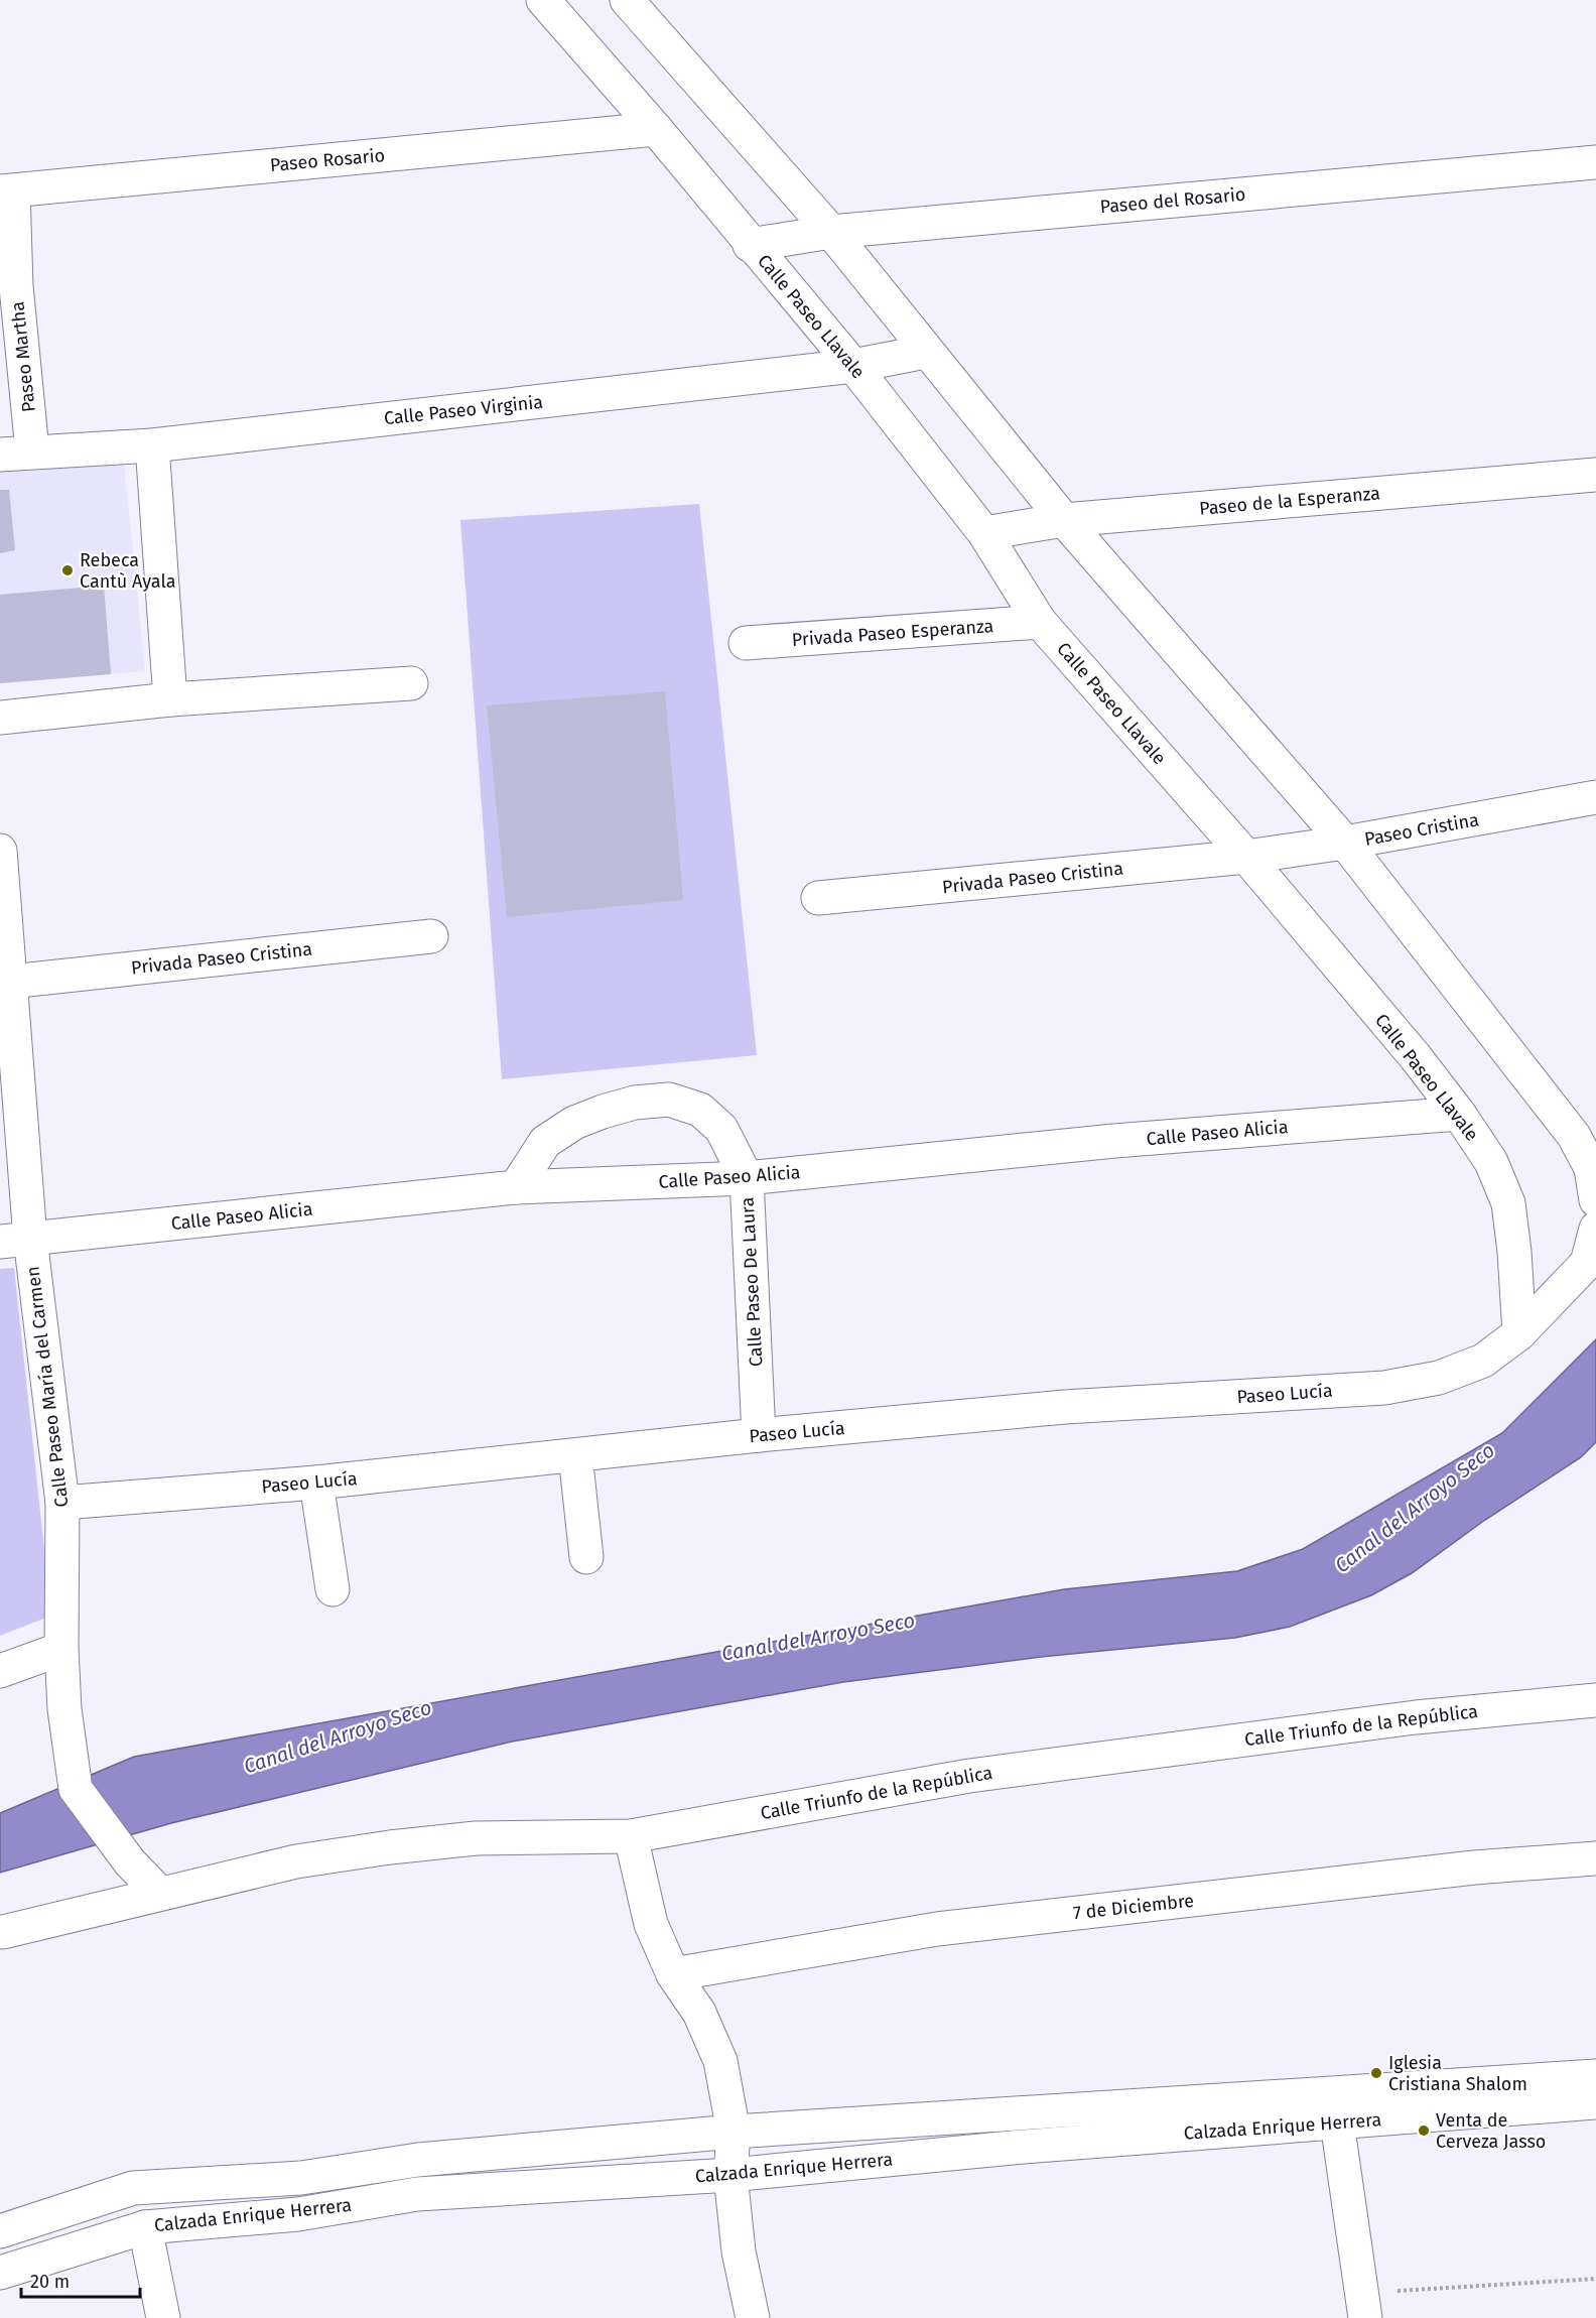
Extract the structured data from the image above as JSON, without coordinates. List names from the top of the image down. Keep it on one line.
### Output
{"streets":{"street":["Paseo Rosario","Paseo del Rosario","Calle Paseo Llavale","Paseo Martha","Calle Paseo Virginia","Paseo de la Esperanza","Privada Paseo Esperanza","Paseo Cristina","Privada Paseo Cristina","Calle Paseo Alicia","Calle Paseo De Laura","Calle Paseo María del Carmen","Paseo Lucía","Calle Triunfo de la República","7 de Diciembre","Calzada Enrique Herrera"]},"crossings":[["Paseo Rosario","Calle Paseo Llavale"],["Paseo Rosario","Paseo Martha"],["Paseo del Rosario","Calle Paseo Llavale"],["Calle Paseo Llavale","Calle Paseo Virginia"],["Calle Paseo Llavale","Paseo de la Esperanza"],["Calle Paseo Llavale","Privada Paseo Esperanza"],["Calle Paseo Llavale","Paseo Cristina"],["Calle Paseo Llavale","Privada Paseo Cristina"],["Calle Paseo Llavale","Calle Paseo Alicia"],["Calle Paseo Llavale","Paseo Lucía"],["Paseo Martha","Calle Paseo Virginia"],["Paseo Cristina","Privada Paseo Cristina"],["Privada Paseo Cristina","Calle Paseo María del Carmen"],["Calle Paseo Alicia","Calle Paseo De Laura"],["Calle Paseo Alicia","Calle Paseo María del Carmen"],["Calle Paseo De Laura","Paseo Lucía"],["Calle Paseo María del Carmen","Paseo Lucía"],["Calle Paseo María del Carmen","Calle Triunfo de la República"]],"water":["Canal del Arroyo Seco"],"places":["Rebeca Cantù Ayala","Iglesia Cristiana Shalom","Venta de Cerveza Jasso"],"scale_bar":"20 m"}
